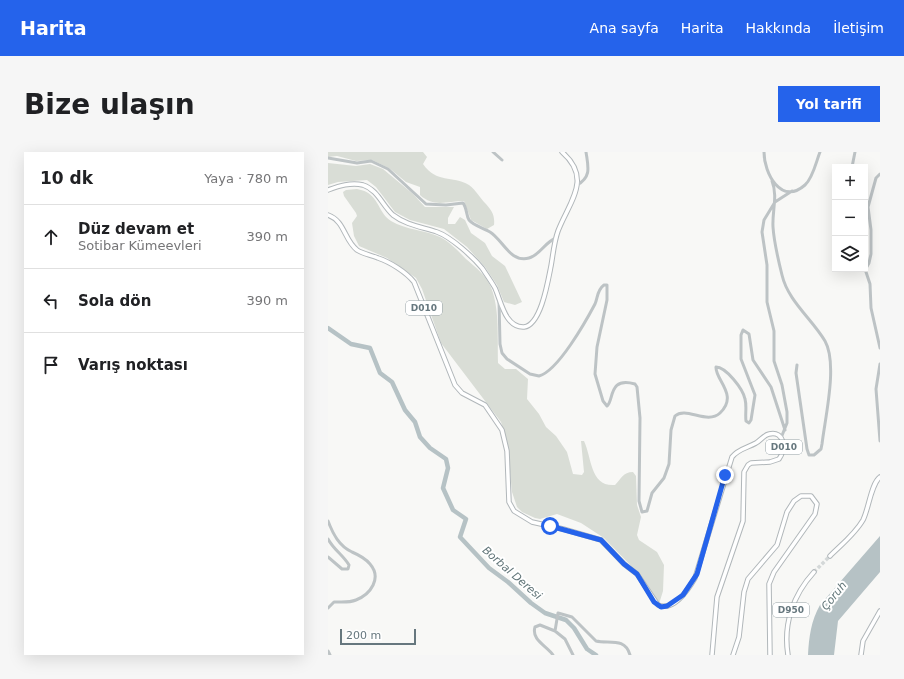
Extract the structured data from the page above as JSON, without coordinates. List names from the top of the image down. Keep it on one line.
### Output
{"streets":{"main road":["D010","D950"]},"water":["Borbal Deresi","Çoruh"],"scale_bar":"200 m","page":{"header":"Harita","nav":["Ana sayfa","Harita","Hakkında","İletişim"],"buttons":"Yol tarifi","title":"Bize ulaşın","heading":["10 dk","Yaya · 780 m"],"map_buttons":["+","−"],"list":[["Düz devam et","Sotibar Kümeevleri","390 m"],["Sola dön","390 m"],"Varış noktası"],"scale":"200 m"}}
